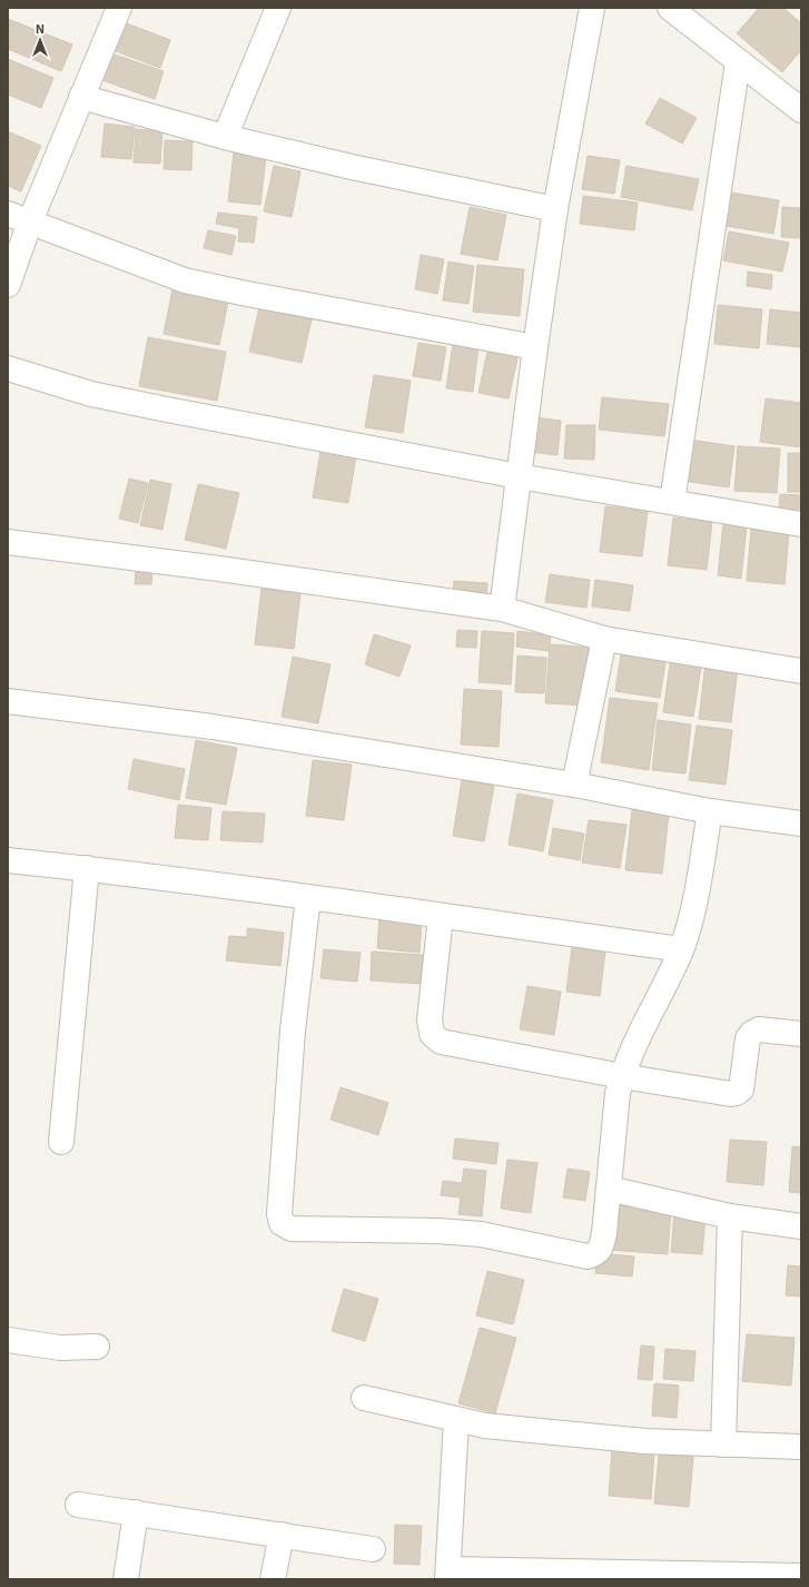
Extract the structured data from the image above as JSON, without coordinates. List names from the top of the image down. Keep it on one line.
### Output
{"north":"top"}
